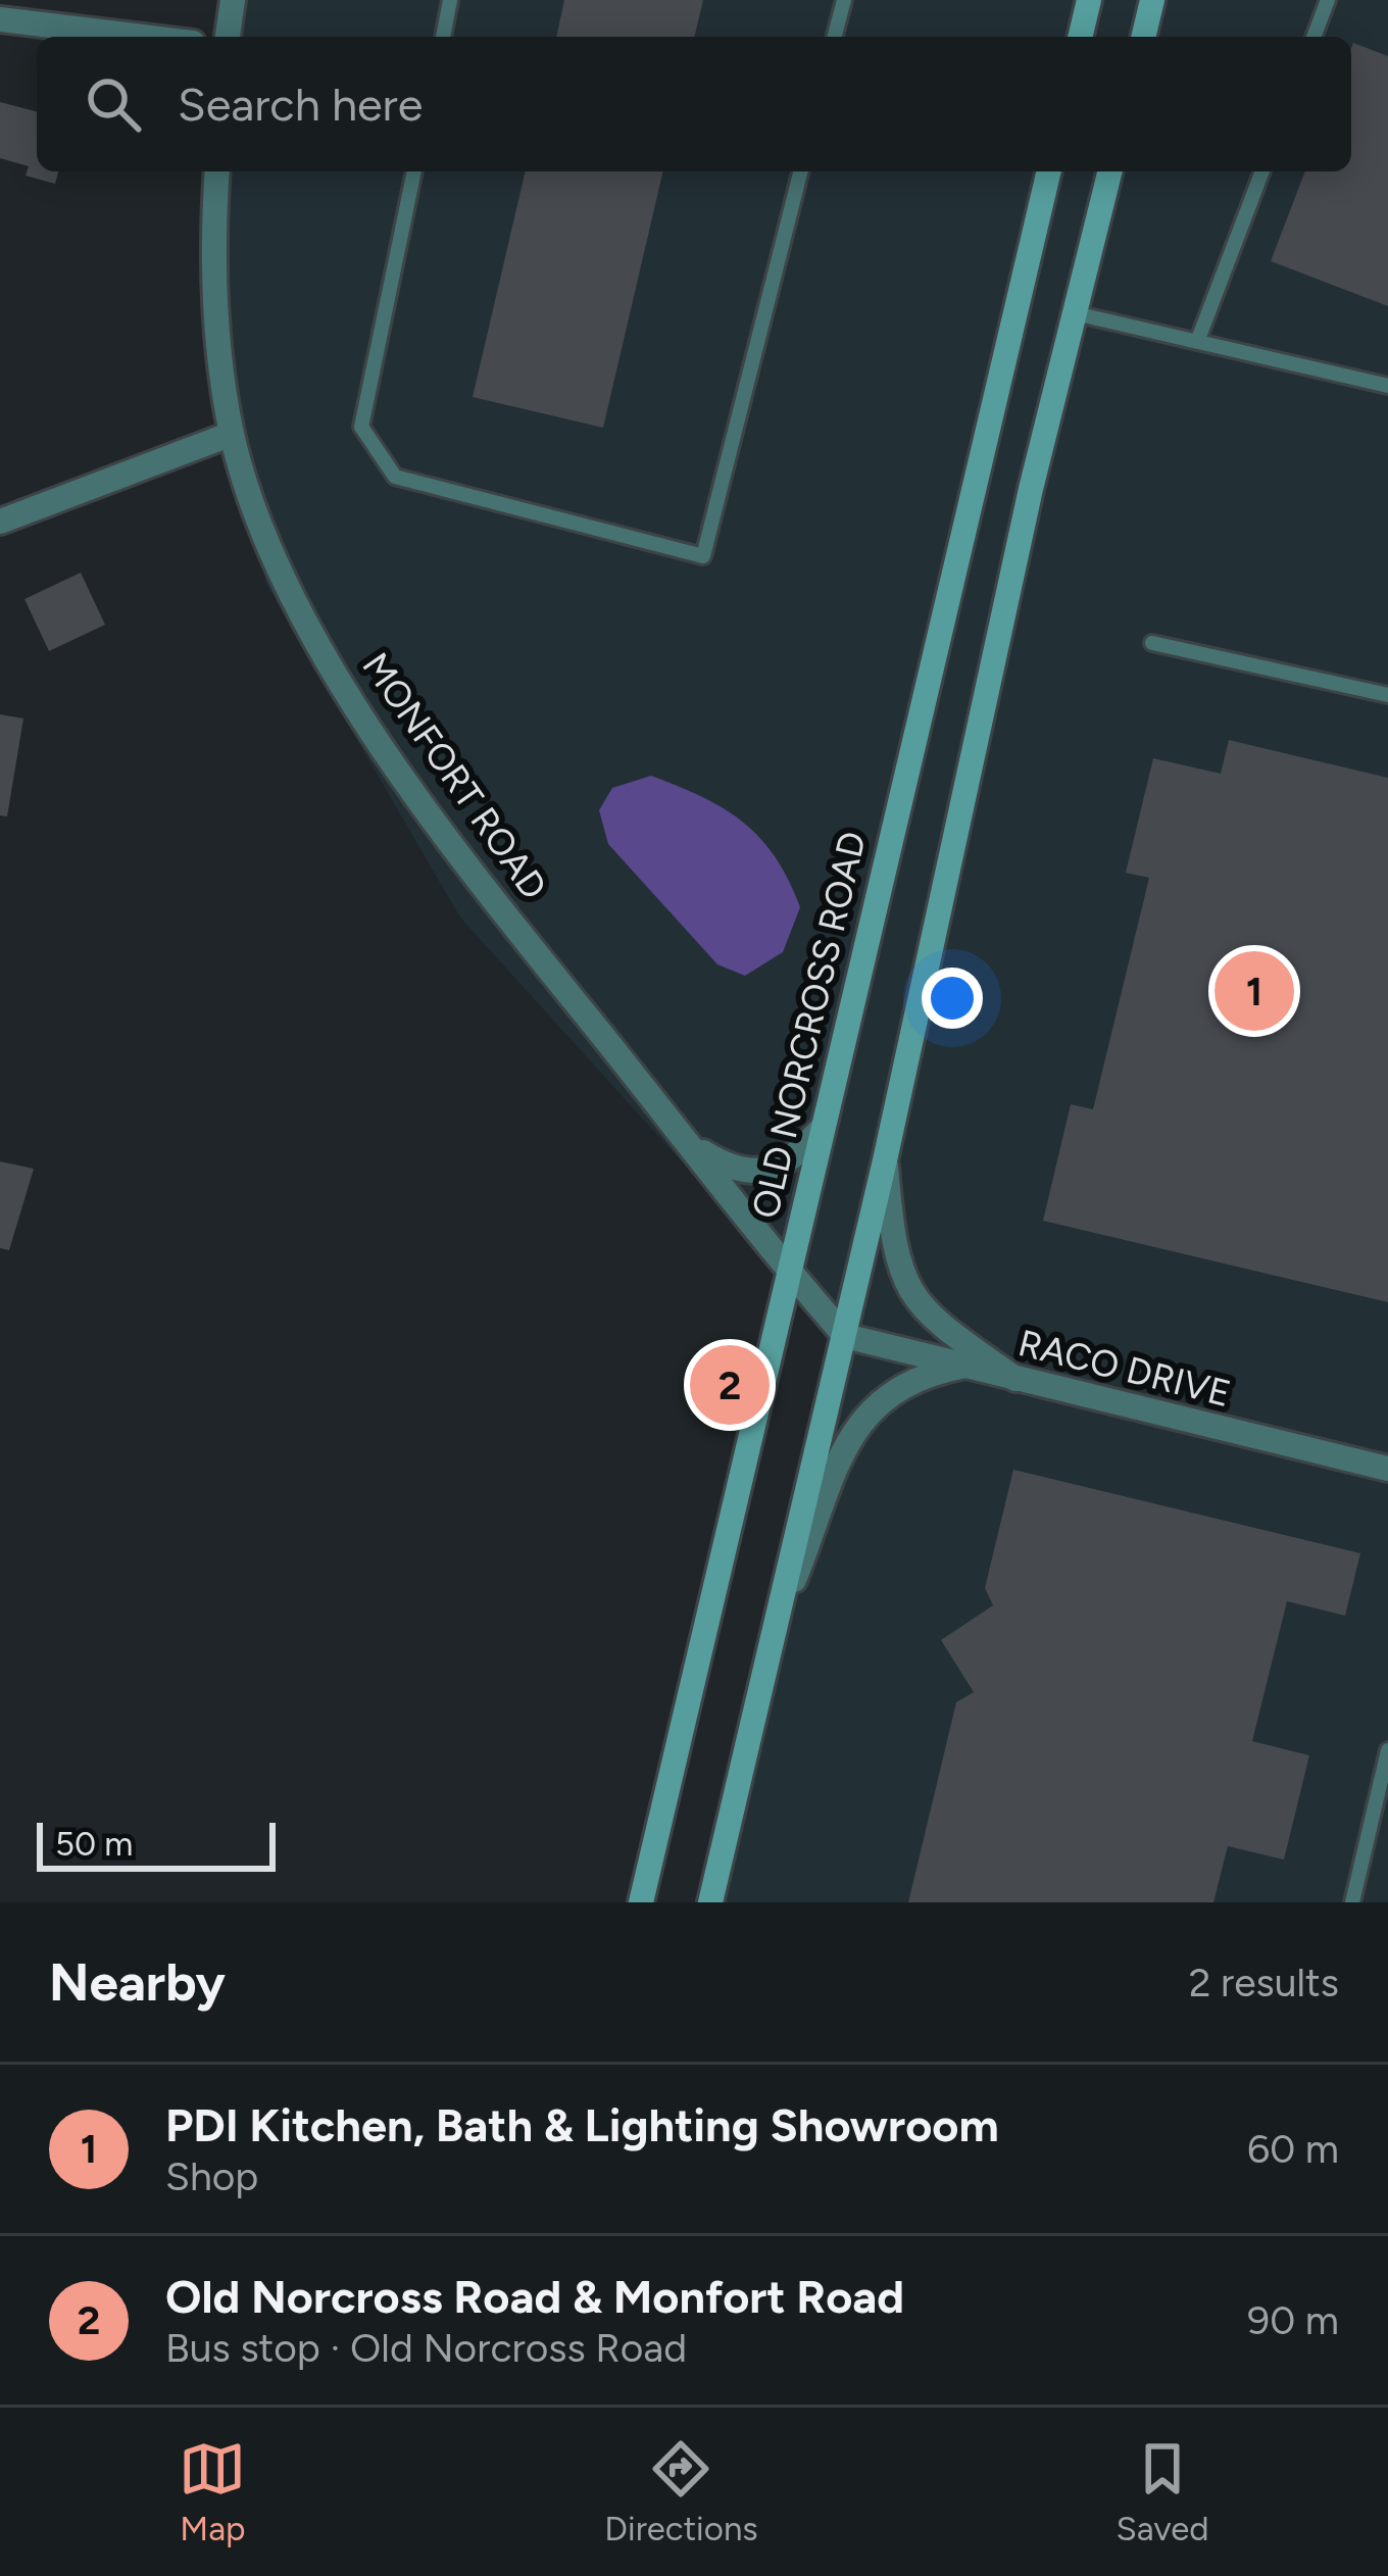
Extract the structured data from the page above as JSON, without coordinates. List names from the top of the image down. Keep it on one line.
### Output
{"streets":{"main road":["OLD NORCROSS ROAD"],"street":["MONFORT ROAD","RACO DRIVE"]},"crossings":[["MONFORT ROAD","OLD NORCROSS ROAD"],["MONFORT ROAD","RACO DRIVE"]],"scale_bar":"50 m","page":{"search":"Search here","pins":["1","2"],"scale":"50 m","heading":["Nearby","2 results"],"list":[{"mark":"1","name":"PDI Kitchen, Bath & Lighting Showroom","note":"Shop","value":"60 m"},{"mark":"2","name":"Old Norcross Road & Monfort Road","note":"Bus stop · Old Norcross Road","value":"90 m"}],"nav":["Map","Directions","Saved"]}}
